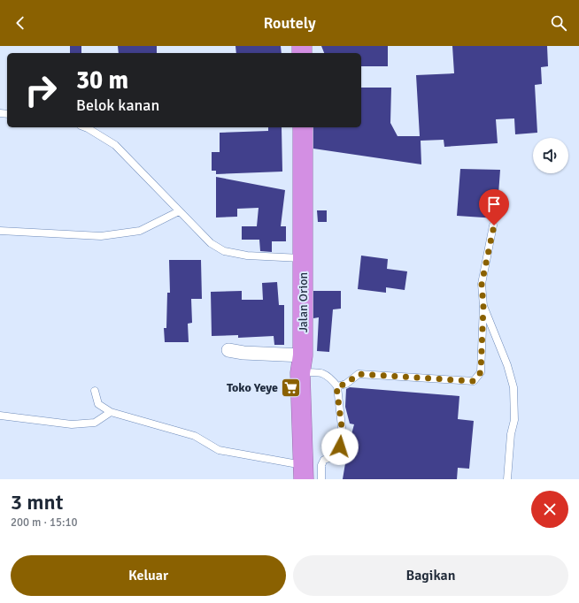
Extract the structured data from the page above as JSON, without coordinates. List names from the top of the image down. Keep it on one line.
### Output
{"streets":{"highway":["Jalan Orion"]},"places":{"supermarket":["Toko Yeye"]},"page":{"header":"Routely","turn":["30 m","Belok kanan"],"heading":["3 mnt","200 m · 15:10"],"buttons":["Keluar","Bagikan"]}}
